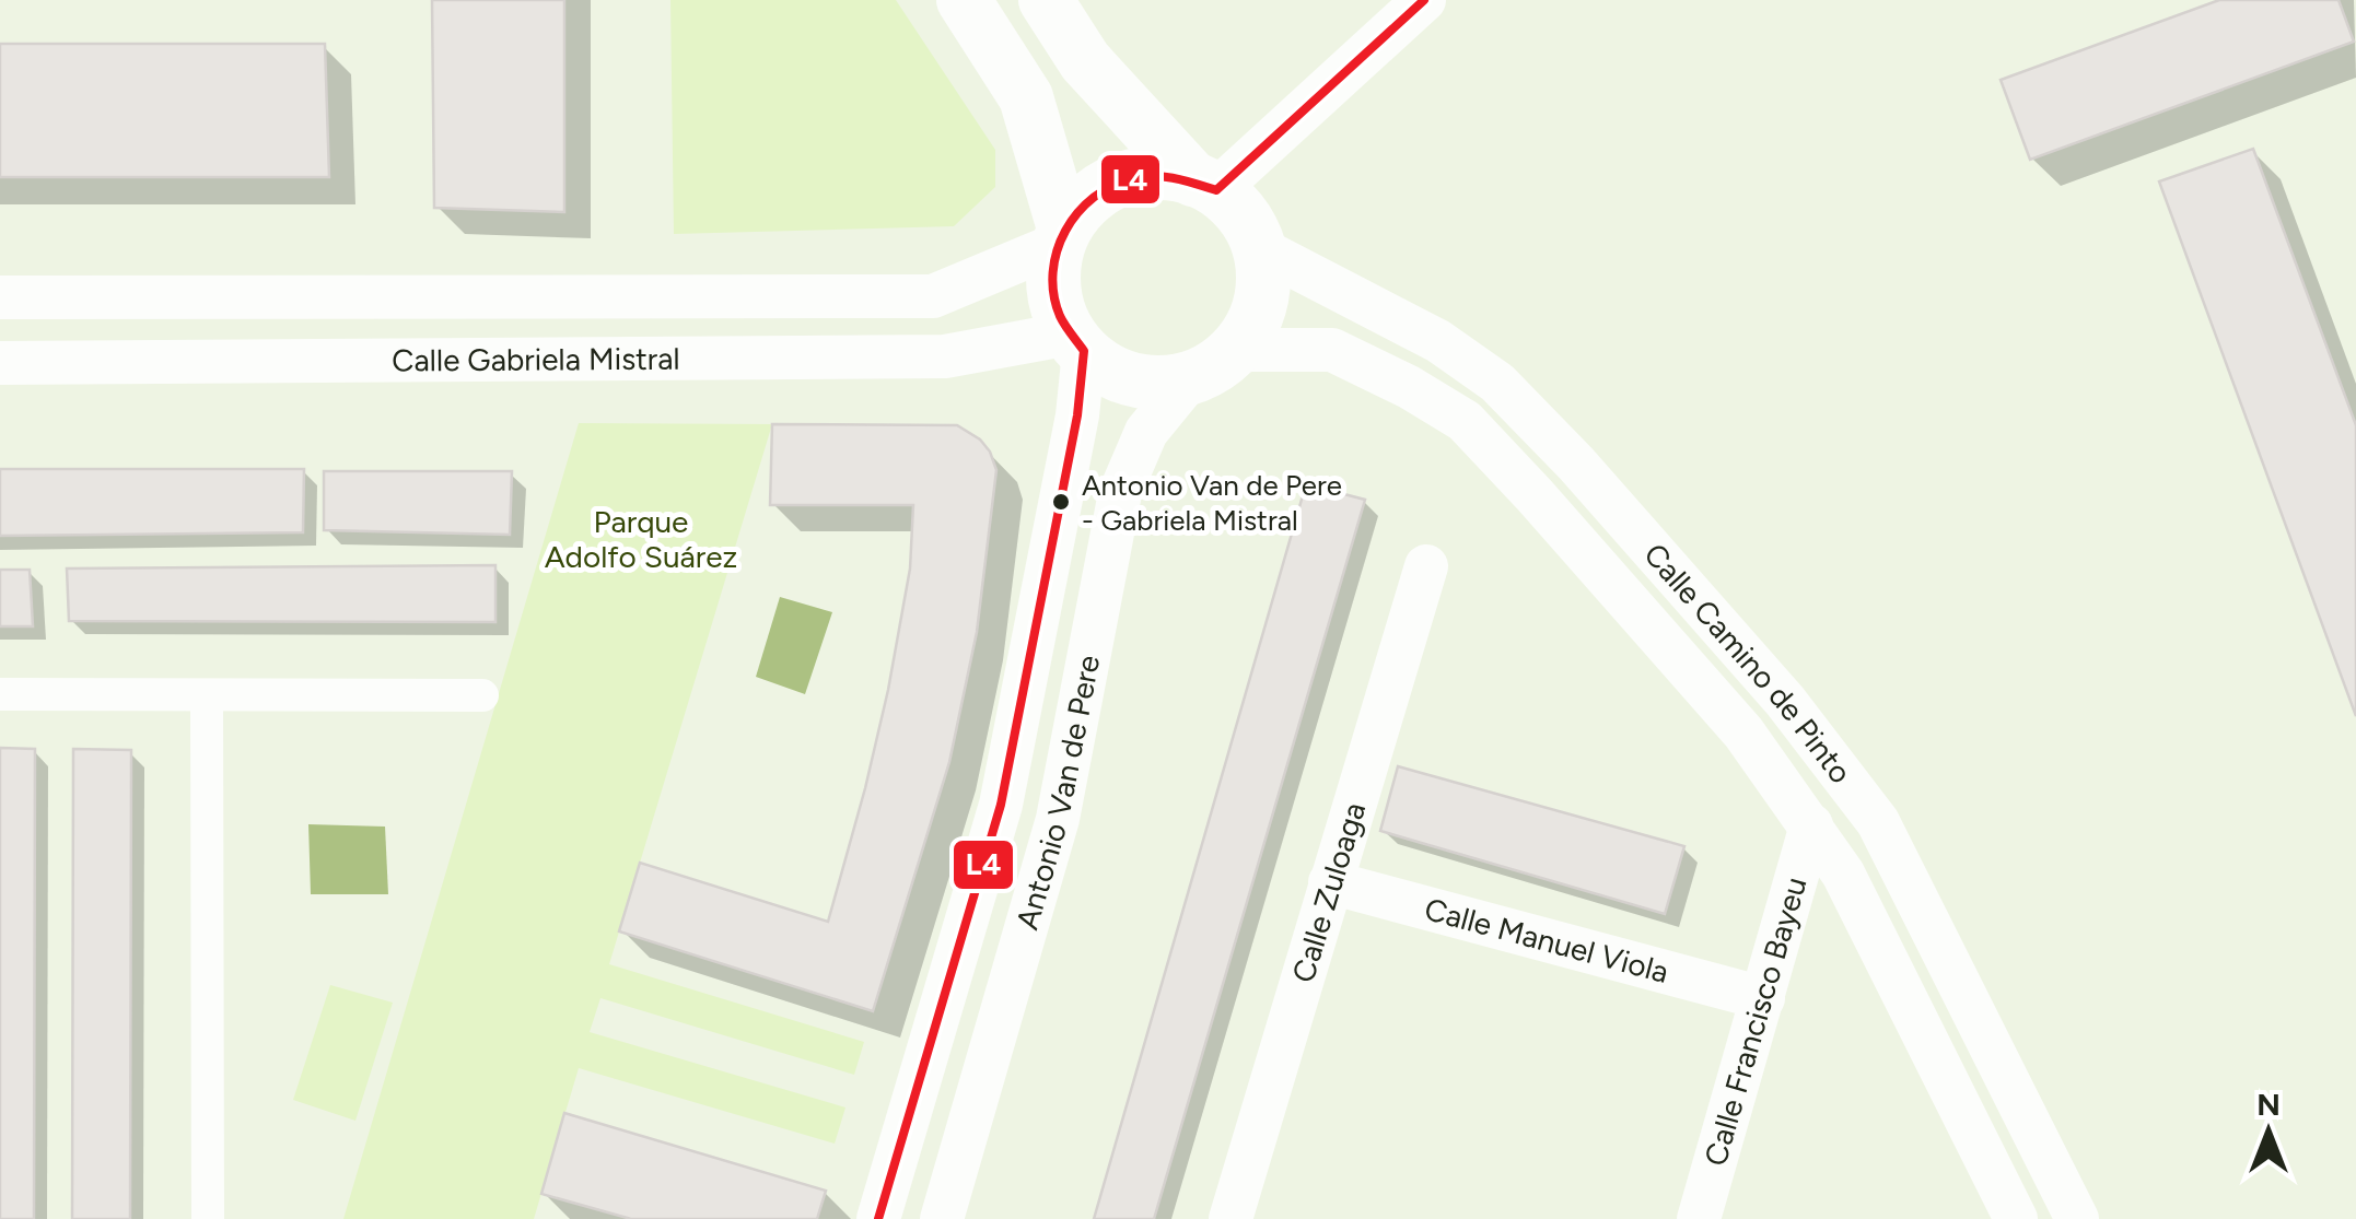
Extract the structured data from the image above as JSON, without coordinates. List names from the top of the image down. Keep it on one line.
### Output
{"streets":{"street":["Calle Gabriela Mistral","Calle Camino de Pinto","Antonio Van de Pere","Calle Zuloaga","Calle Manuel Viola","Calle Francisco Bayeu"]},"crossings":[["Calle Gabriela Mistral","Calle Camino de Pinto"],["Calle Gabriela Mistral","Antonio Van de Pere"],["Calle Camino de Pinto","Antonio Van de Pere"],["Calle Camino de Pinto","Calle Francisco Bayeu"],["Calle Zuloaga","Calle Manuel Viola"],["Calle Manuel Viola","Calle Francisco Bayeu"]],"parks":["Parque Adolfo Suárez"],"places":["Antonio Van de Pere - Gabriela Mistral"],"lines":["transit line L4"],"north":"top"}
